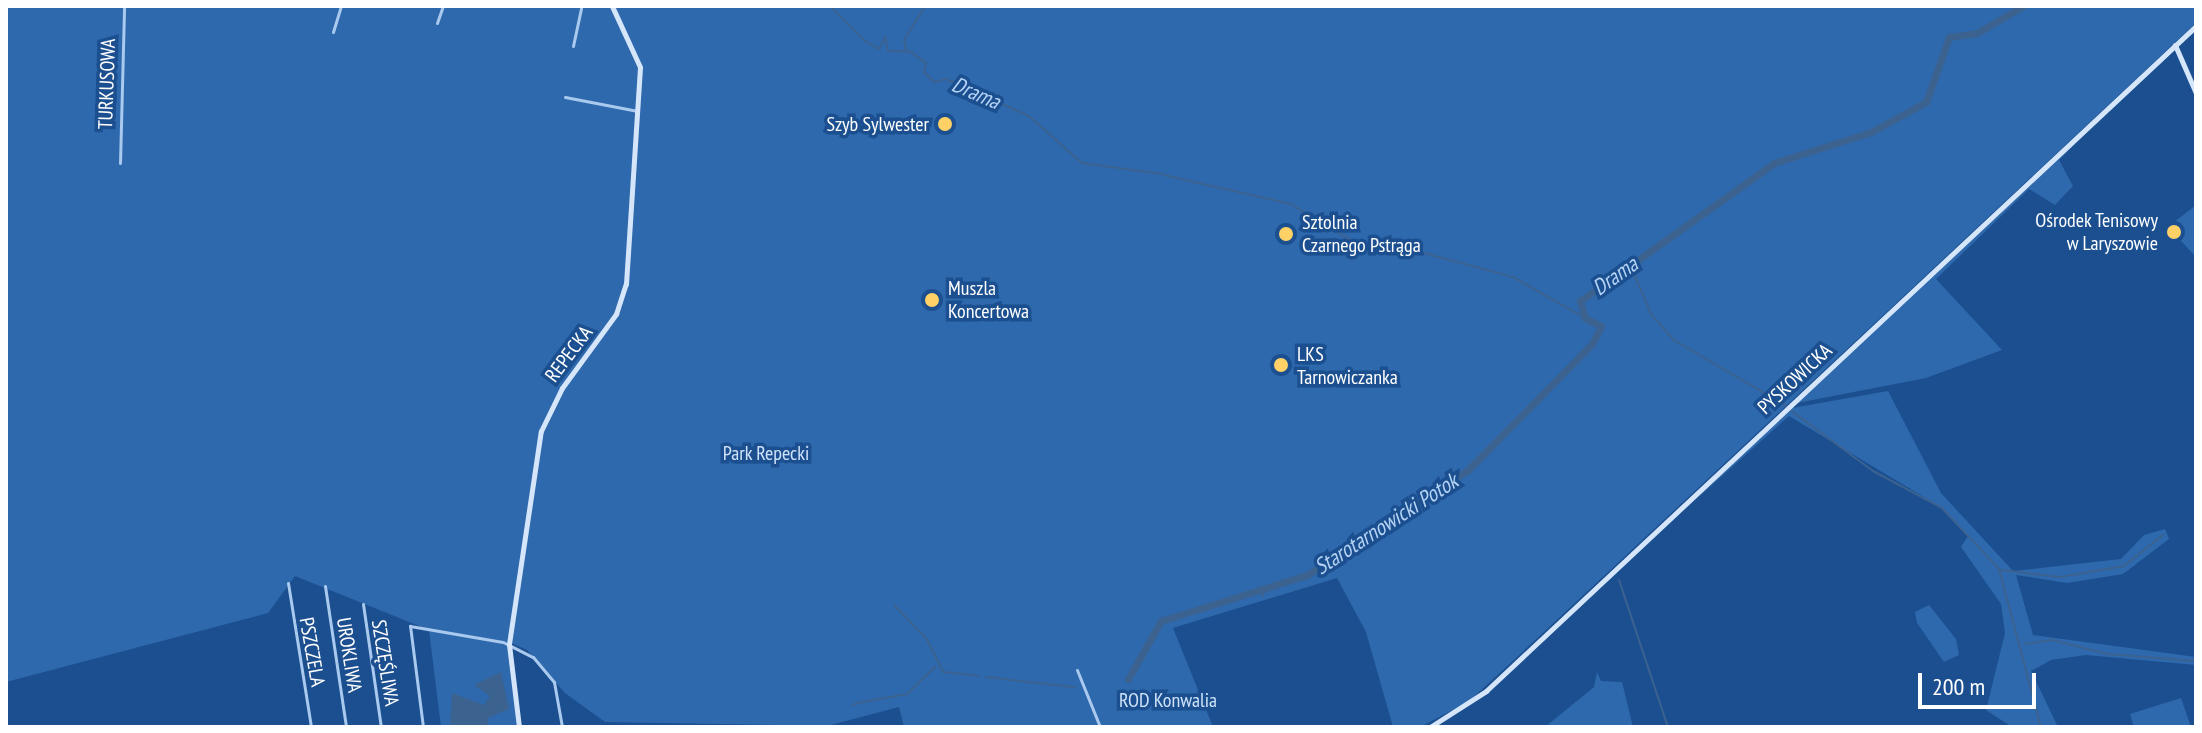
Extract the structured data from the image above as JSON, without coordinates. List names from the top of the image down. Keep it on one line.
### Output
{"streets":{"street":["TURKUSOWA","REPECKA","PYSKOWICKA","PSZCZELA","UROKLIWA","SZCZĘŚLIWA"]},"water":["Drama","Starotarnowicki Potok"],"parks":["Park Repecki","ROD Konwalia"],"places":["Szyb Sylwester","Ośrodek Tenisowy w Laryszowie","Sztolnia Czarnego Pstrąga","Muszla Koncertowa","LKS Tarnowiczanka"],"scale_bar":"200 m"}
